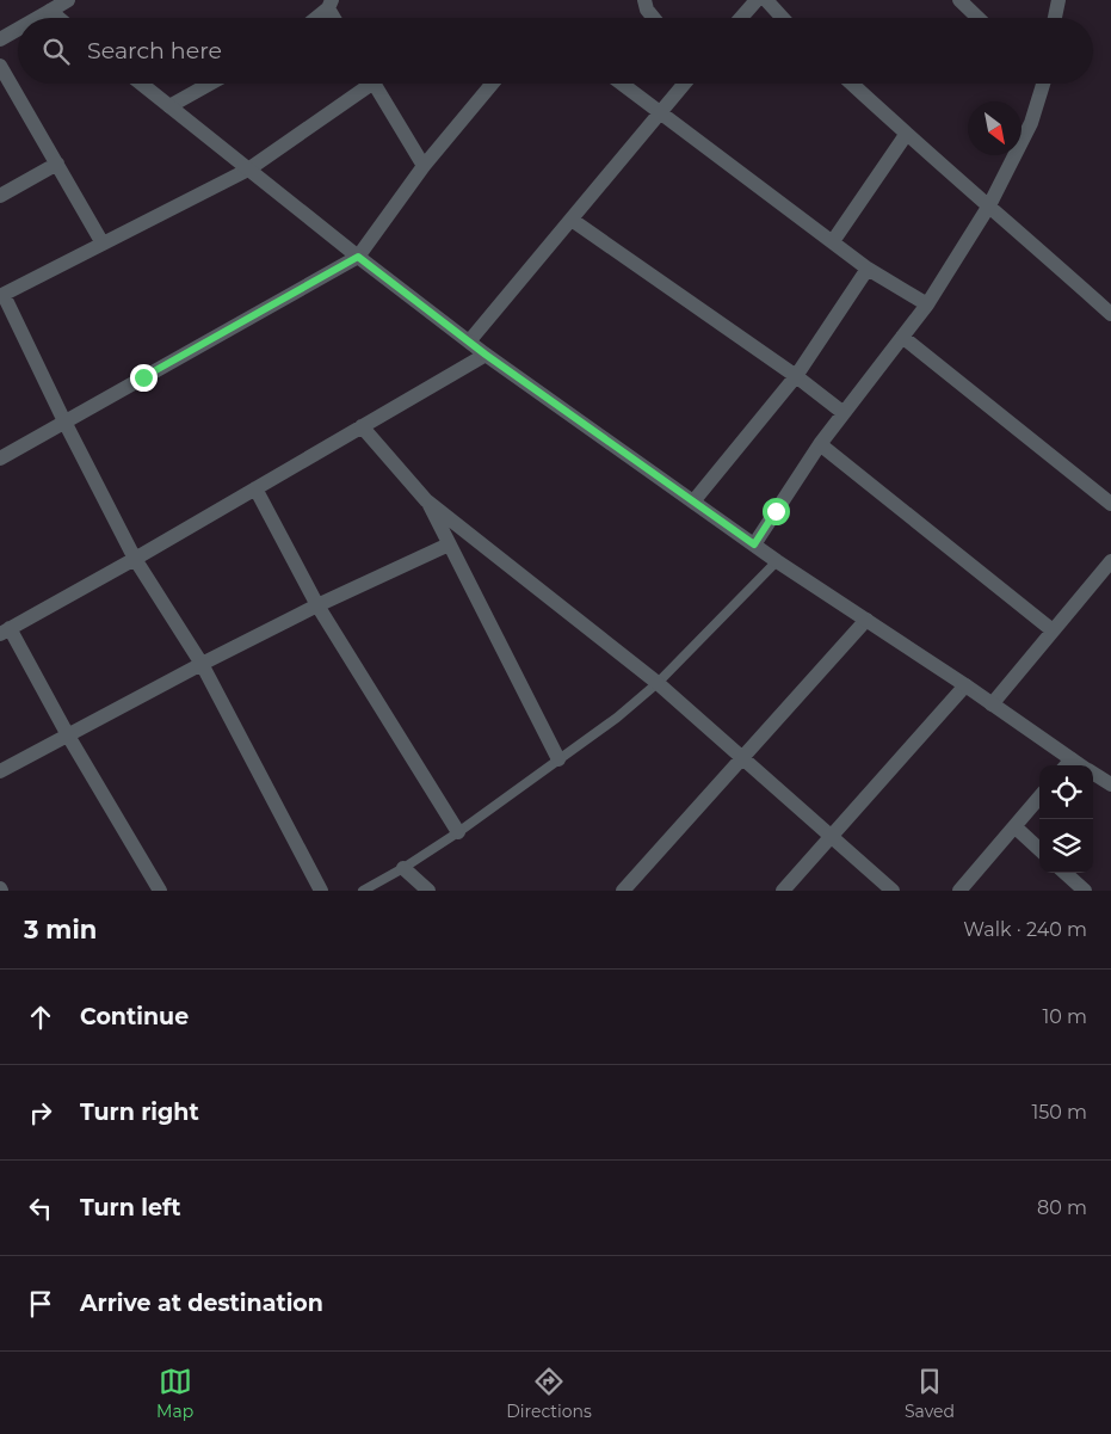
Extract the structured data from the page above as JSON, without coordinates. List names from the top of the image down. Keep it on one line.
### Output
{"north":"bottom right","page":{"search":"Search here","heading":["3 min","Walk · 240 m"],"list":[["Continue","10 m"],["Turn right","150 m"],["Turn left","80 m"],"Arrive at destination"],"nav":["Map","Directions","Saved"]}}
